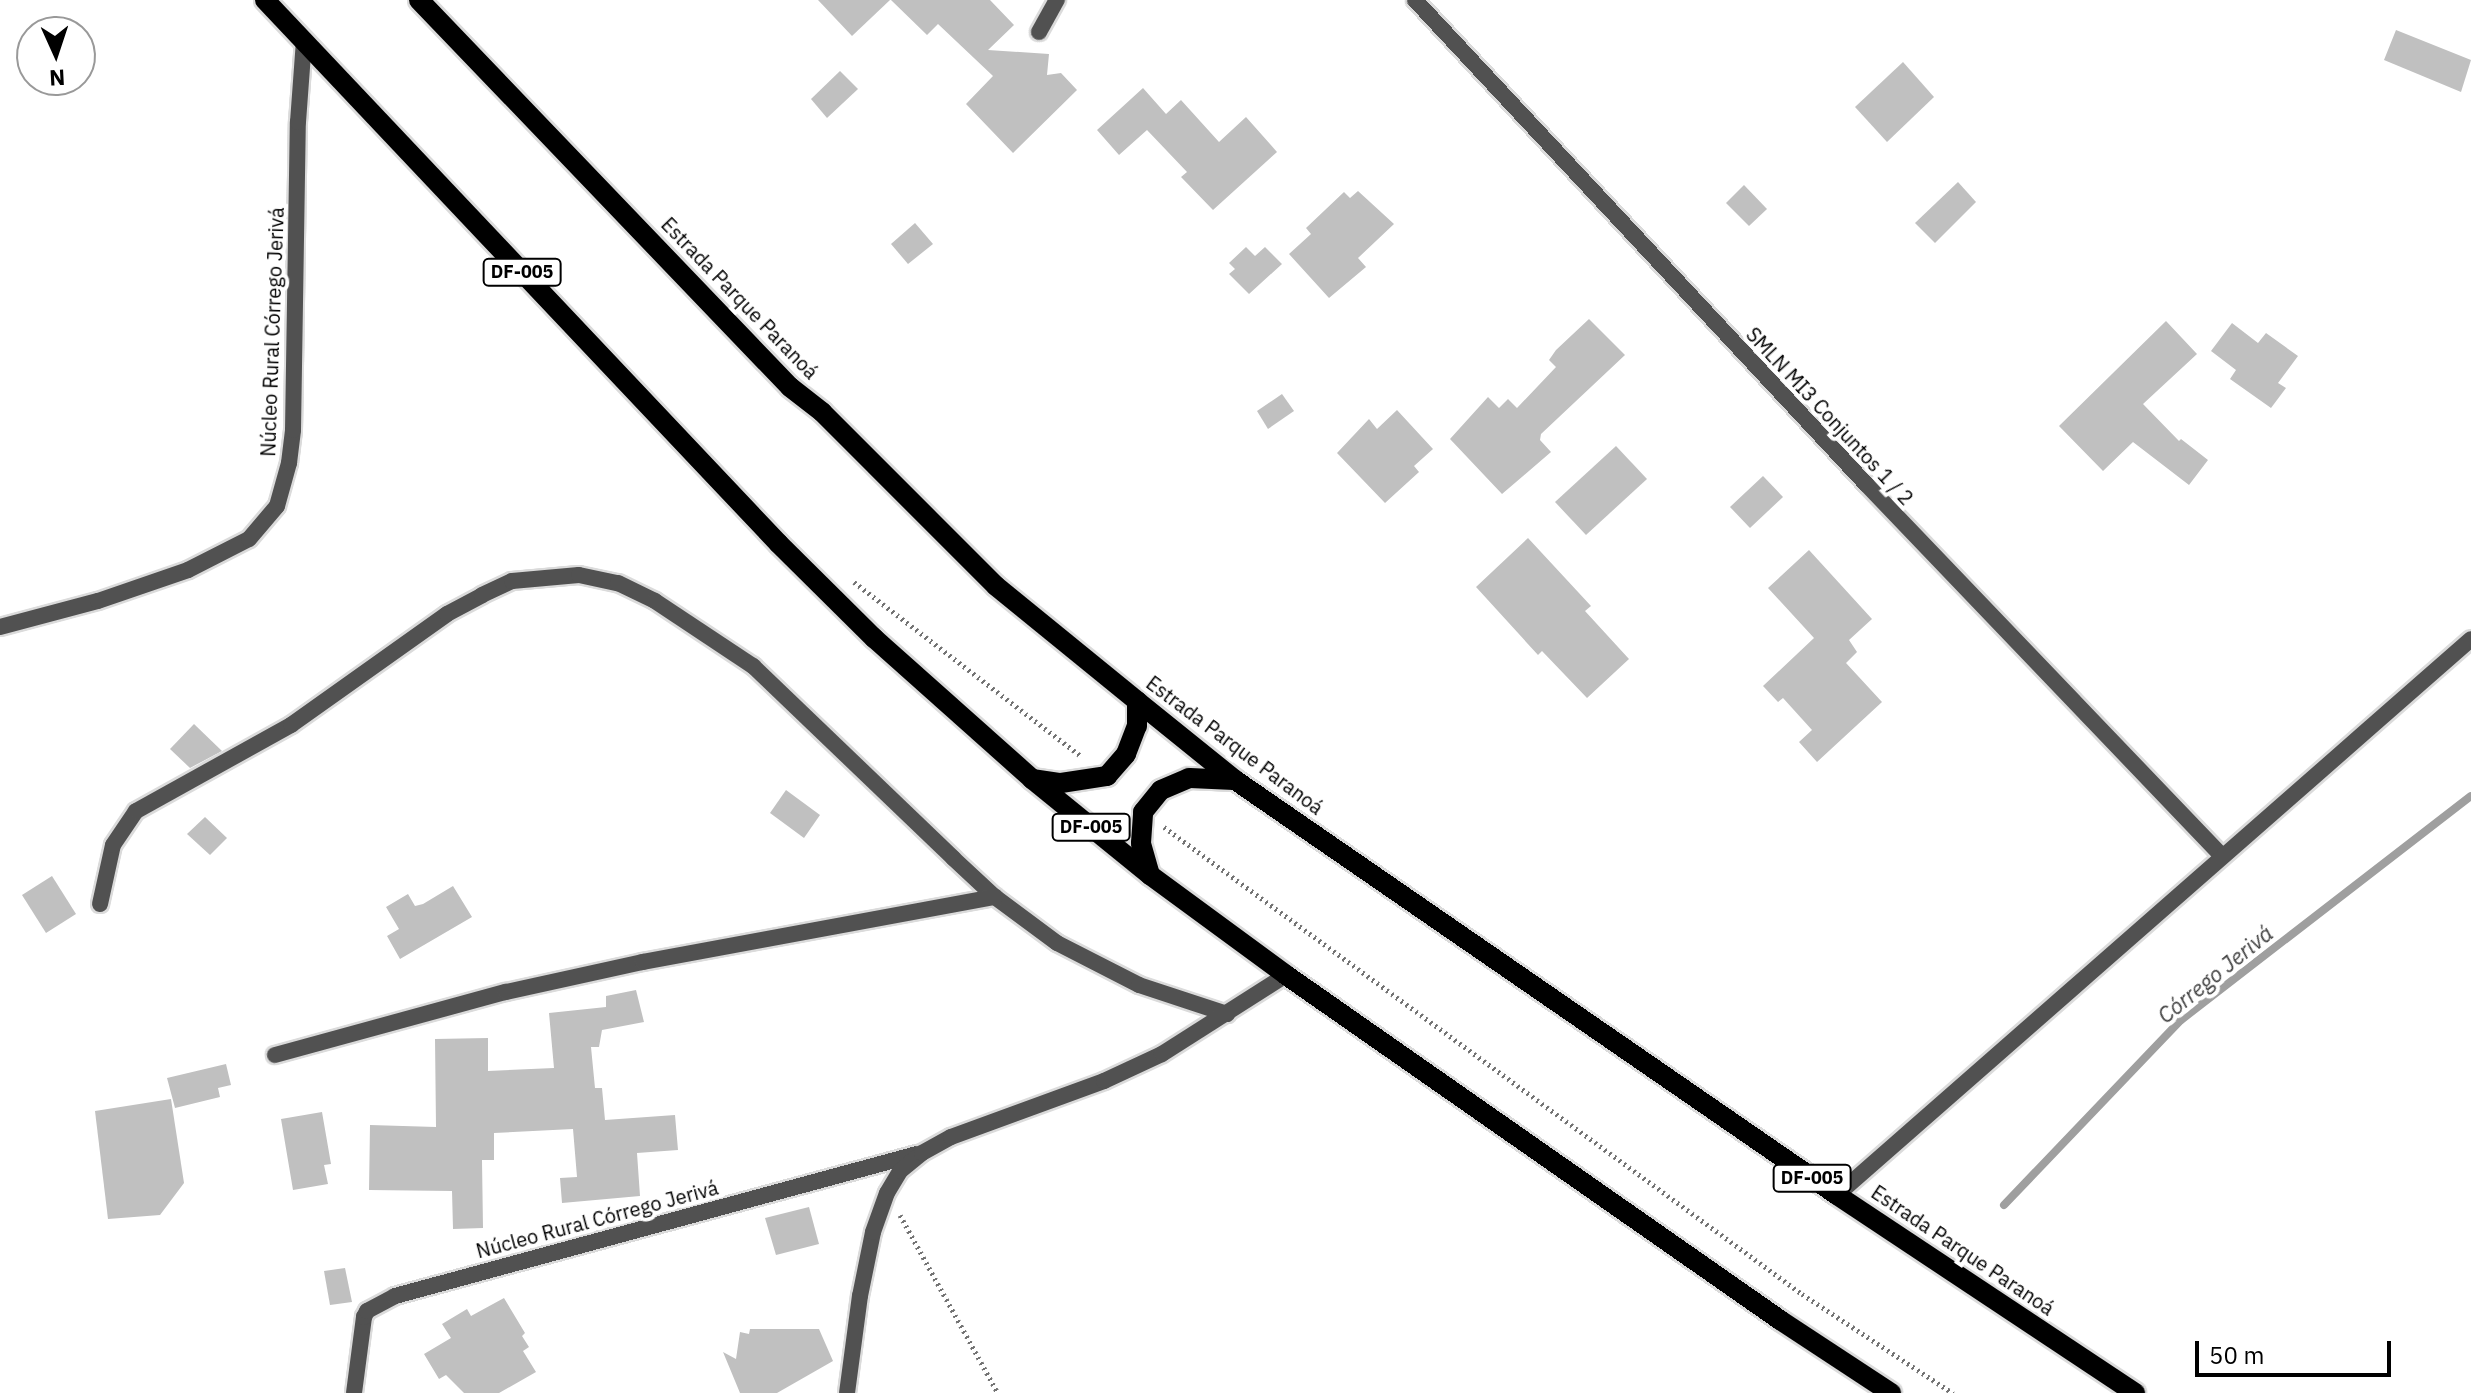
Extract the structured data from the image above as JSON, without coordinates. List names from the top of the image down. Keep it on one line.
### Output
{"streets":{"main road":["DF-005","Estrada Parque Paranoá"],"street":["Núcleo Rural Córrego Jerivá","SMLN MI3 Conjuntos 1 / 2"]},"crossings":[["DF-005","Núcleo Rural Córrego Jerivá"]],"water":["Córrego Jerivá"],"scale_bar":"50 m","north":"bottom"}
